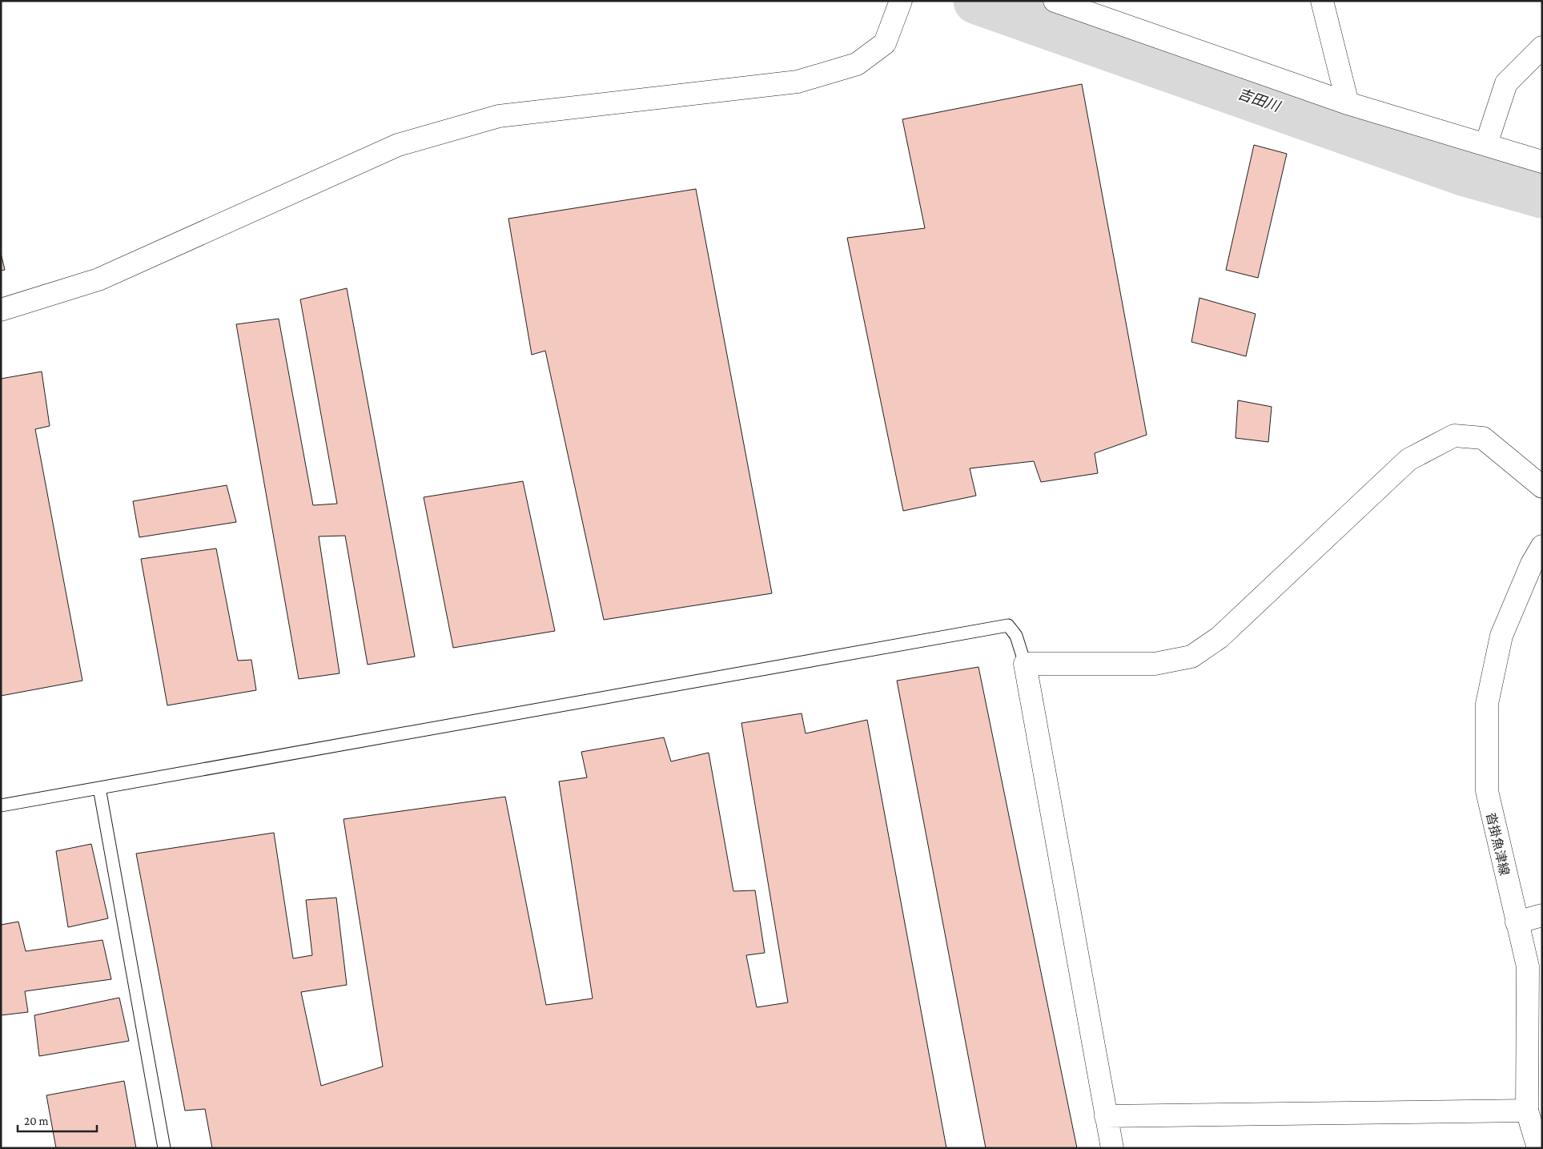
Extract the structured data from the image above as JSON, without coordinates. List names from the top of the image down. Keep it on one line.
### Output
{"streets":{"street":["沓掛魚津線"]},"water":["吉田川"],"scale_bar":"20 m"}
